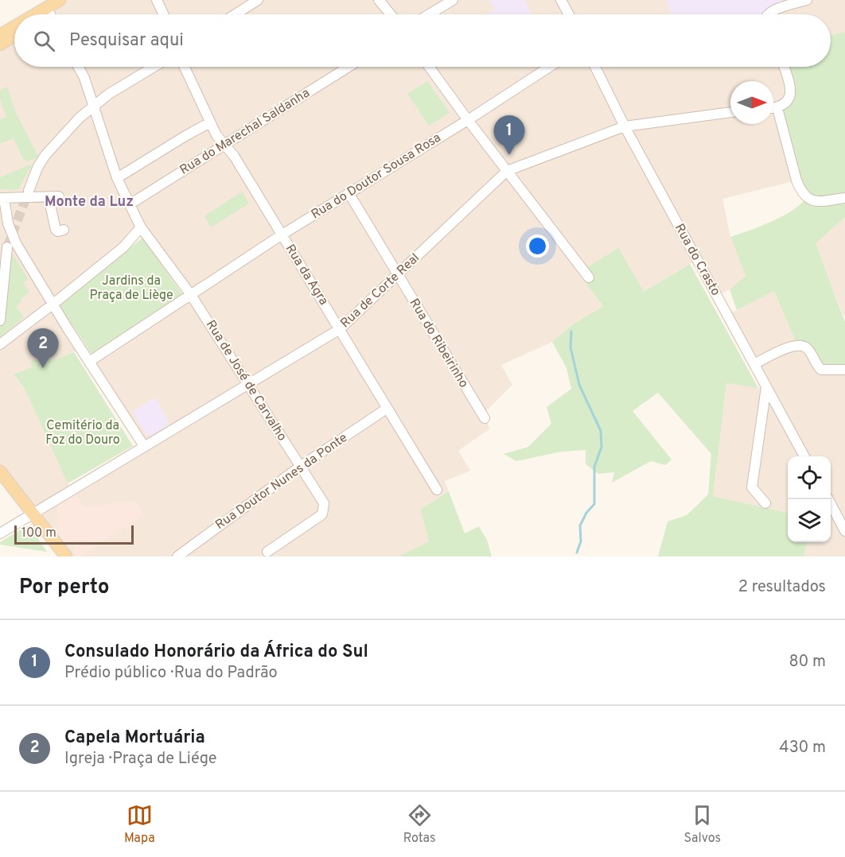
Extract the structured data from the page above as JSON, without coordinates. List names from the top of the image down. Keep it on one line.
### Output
{"streets":{"street":["Rua do Marechal Saldanha","Rua do Doutor Sousa Rosa","Rua do Crasto","Rua da Agra","Rua de Corte Real","Rua do Ribeirinho","Rua de José de Carvalho","Rua Doutor Nunes da Ponte"]},"crossings":[["Rua do Marechal Saldanha","Rua da Agra"],["Rua do Marechal Saldanha","Rua de José de Carvalho"],["Rua do Doutor Sousa Rosa","Rua da Agra"],["Rua do Doutor Sousa Rosa","Rua do Ribeirinho"],["Rua do Doutor Sousa Rosa","Rua de José de Carvalho"],["Rua do Crasto","Rua de Corte Real"],["Rua da Agra","Rua de Corte Real"],["Rua da Agra","Rua Doutor Nunes da Ponte"],["Rua de Corte Real","Rua do Ribeirinho"],["Rua de Corte Real","Rua de José de Carvalho"],["Rua de José de Carvalho","Rua Doutor Nunes da Ponte"]],"districts":["Monte da Luz"],"parks":["Jardins da Praça de Liège","Cemitério da Foz do Douro"],"scale_bar":"100 m","north":"right","page":{"search":"Pesquisar aqui","pins":["1","2"],"scale":"100 m","heading":["Por perto","2 resultados"],"list":[{"mark":"1","name":"Consulado Honorário da África do Sul","note":"Prédio público · Rua do Padrão","value":"80 m"},{"mark":"2","name":"Capela Mortuária","note":"Igreja · Praça de Liége","value":"430 m"}],"nav":["Mapa","Rotas","Salvos"]}}
